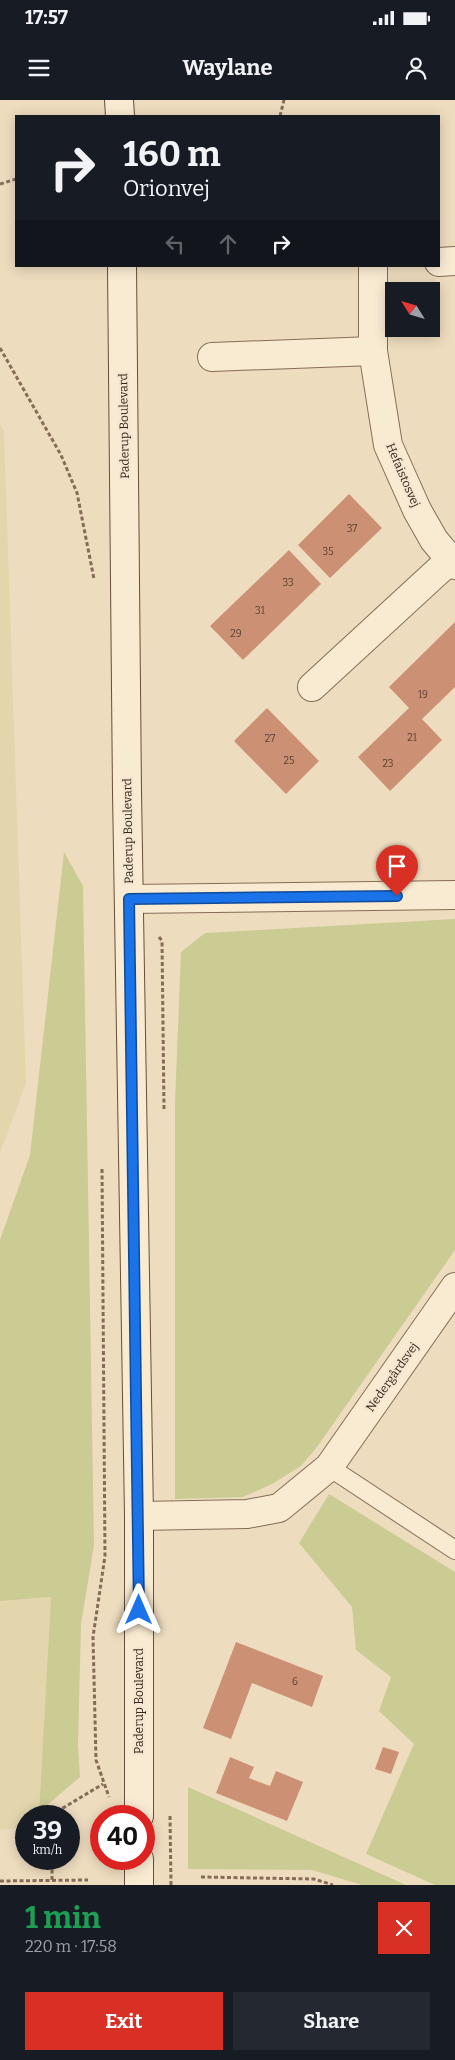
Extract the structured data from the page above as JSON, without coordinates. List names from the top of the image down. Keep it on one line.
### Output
{"streets":{"street":["Paderup Boulevard","Hefaistosvej","Nedergårdsvej"]},"crossings":[["Paderup Boulevard","Nedergårdsvej"]],"house_numbers":["37","35","33","31","29","19","21","27","25","23","6"],"north":"top left","page":{"status":"17:57","header":"Waylane","turn":["160 m","Orionvej"],"speed":"39 km/h","limit":"40","heading":["1 min","220 m · 17:58"],"buttons":["Exit","Share"]}}
